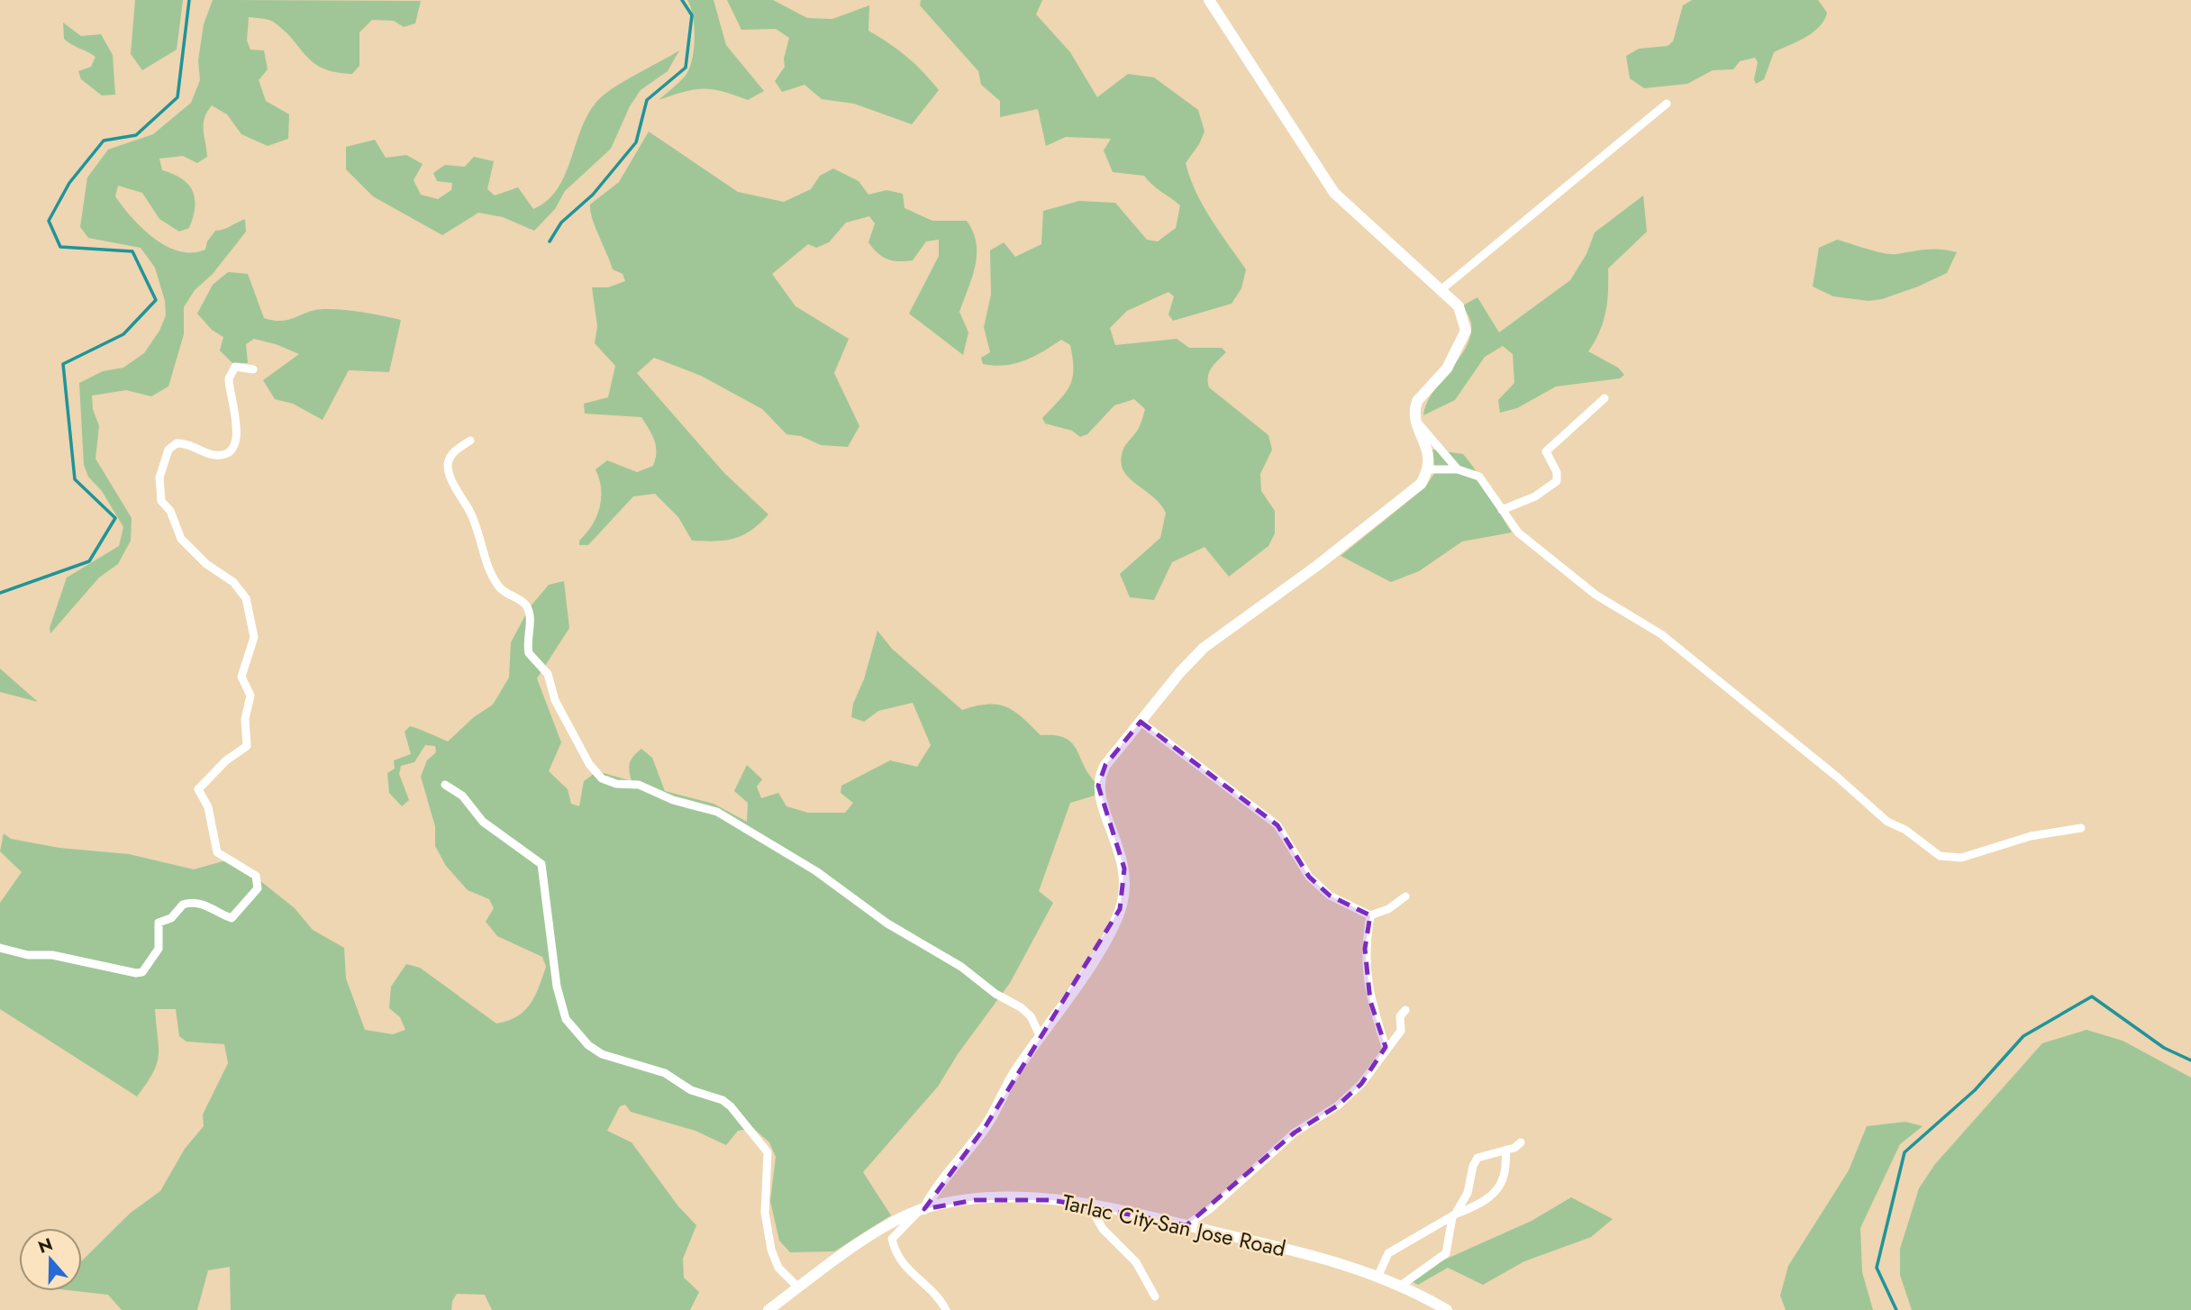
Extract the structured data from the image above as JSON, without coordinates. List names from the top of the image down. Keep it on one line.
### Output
{"streets":{"street":["Tarlac City-San Jose Road"]},"north":"top"}
